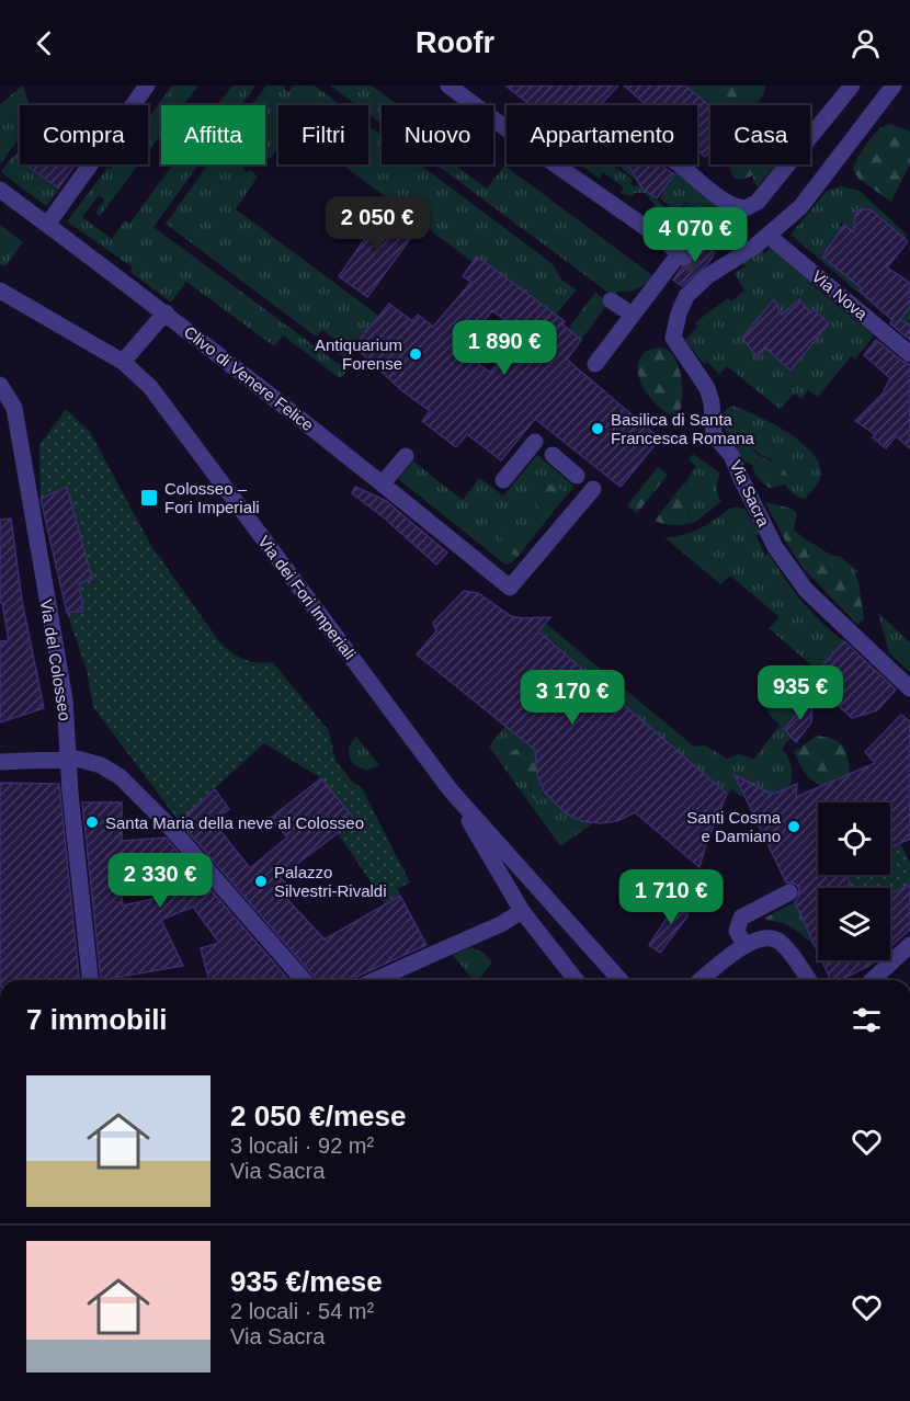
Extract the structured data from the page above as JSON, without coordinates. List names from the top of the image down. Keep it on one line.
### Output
{"streets":{"street":["Via Nova","Clivo di Venere Felice","Via Sacra","Via dei Fori Imperiali","Via del Colosseo"]},"places":{"other":["Antiquarium Forense","Basilica di Santa Francesca Romana","Santa Maria della neve al Colosseo","Santi Cosma e Damiano","Palazzo Silvestri-Rivaldi"],"transit":["Colosseo – Fori Imperiali"]},"page":{"header":"Roofr","chip":["Compra","Affitta","Filtri","Nuovo","Appartamento","Casa"],"price":["2 050 €","4 070 €","1 890 €","935 €","3 170 €","2 330 €","1 710 €"],"heading":"7 immobili","list":[{"name":"2 050 €/mese","note":"3 locali · 92 m² · Via Sacra"},{"name":"935 €/mese","note":"2 locali · 54 m² · Via Sacra"}]}}
